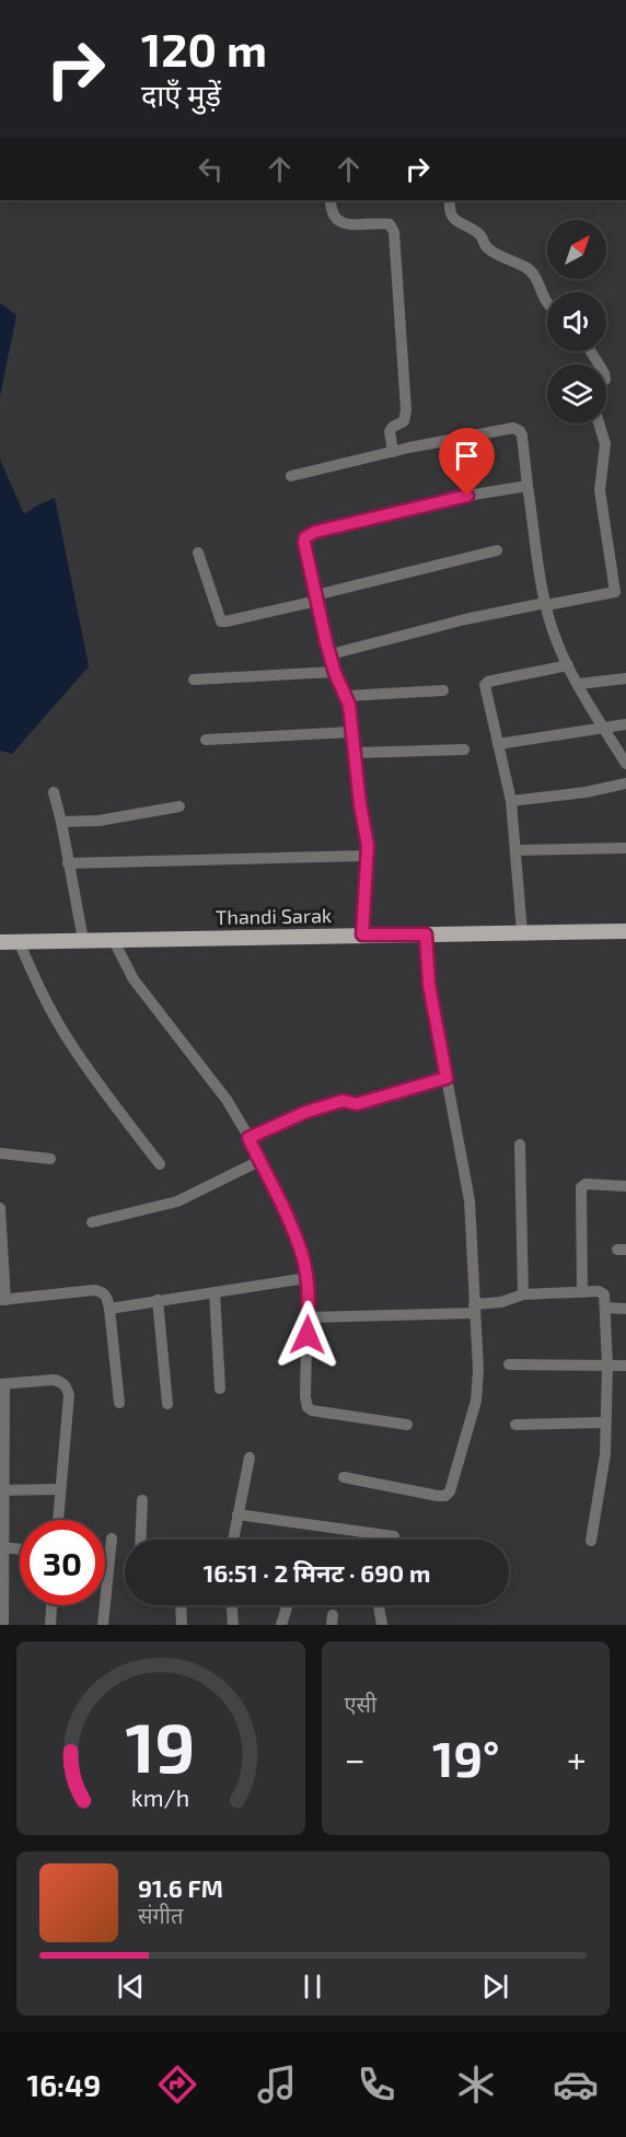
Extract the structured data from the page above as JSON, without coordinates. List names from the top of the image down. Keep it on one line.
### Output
{"streets":{"main road":["Thandi Sarak"]},"north":"top right","page":{"turn":["120 m","दाएँ मुड़ें"],"limit":"30","trip":"16:51 · 2 मिनट · 690 m","tile":"एसी","heat":["−","19°","+"],"song":["91.6 FM","संगीत"],"tabs":"16:49","gauge":["19","km/h"]}}
